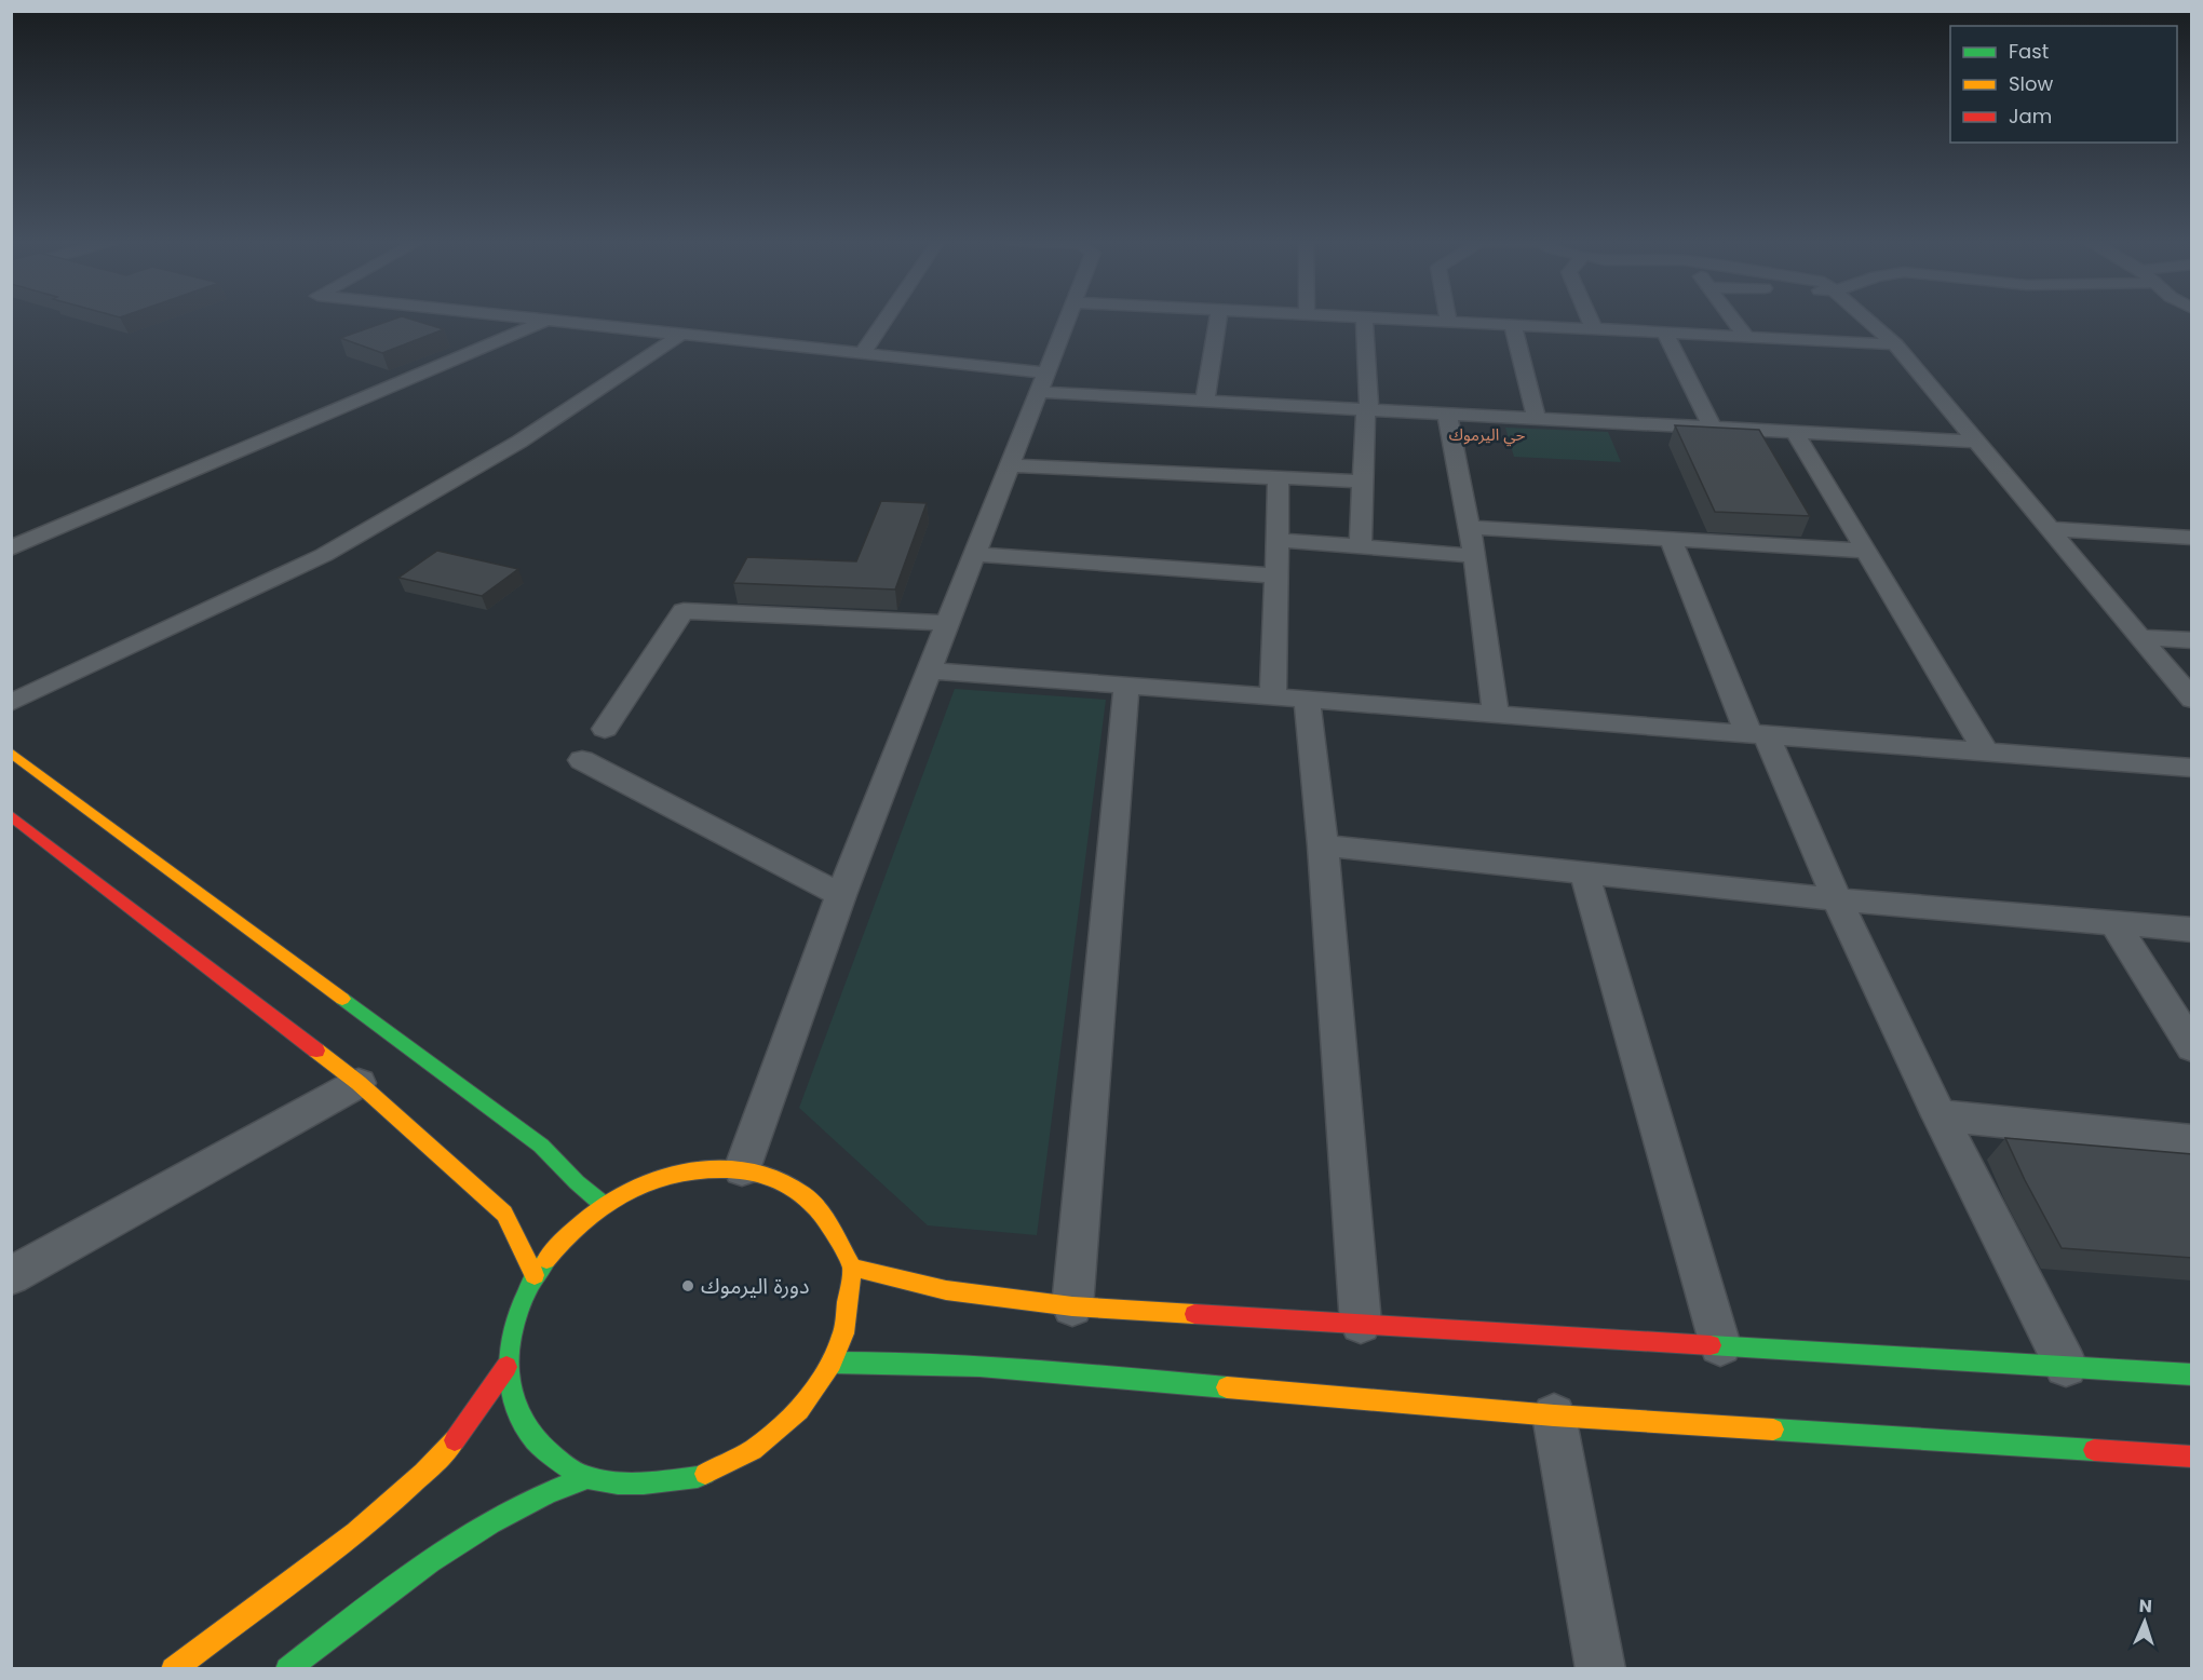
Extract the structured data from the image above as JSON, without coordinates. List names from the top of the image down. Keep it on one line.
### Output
{"districts":["حي اليرموك"],"places":["دورة اليرموك"],"legend":["Fast","Slow","Jam"],"north":"top"}
